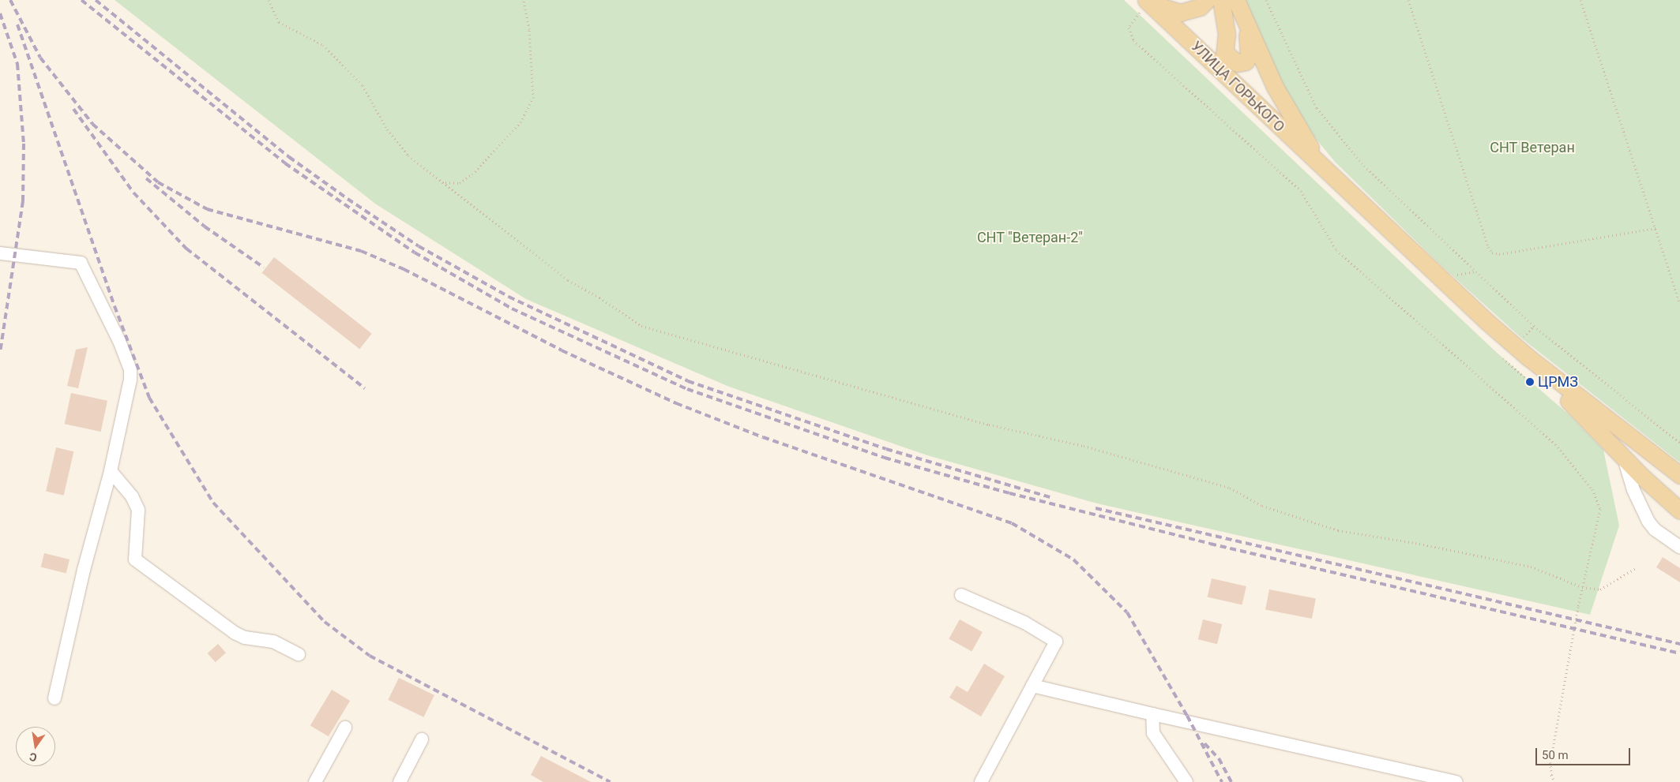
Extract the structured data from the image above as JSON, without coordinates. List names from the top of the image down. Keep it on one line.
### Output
{"streets":{"main road":["УЛИЦА ГОРЬКОГО"]},"parks":["СНТ Ветеран","СНТ \"Ветеран-2\""],"places":["ЦРМЗ"],"scale_bar":"50 m","north":"bottom"}
